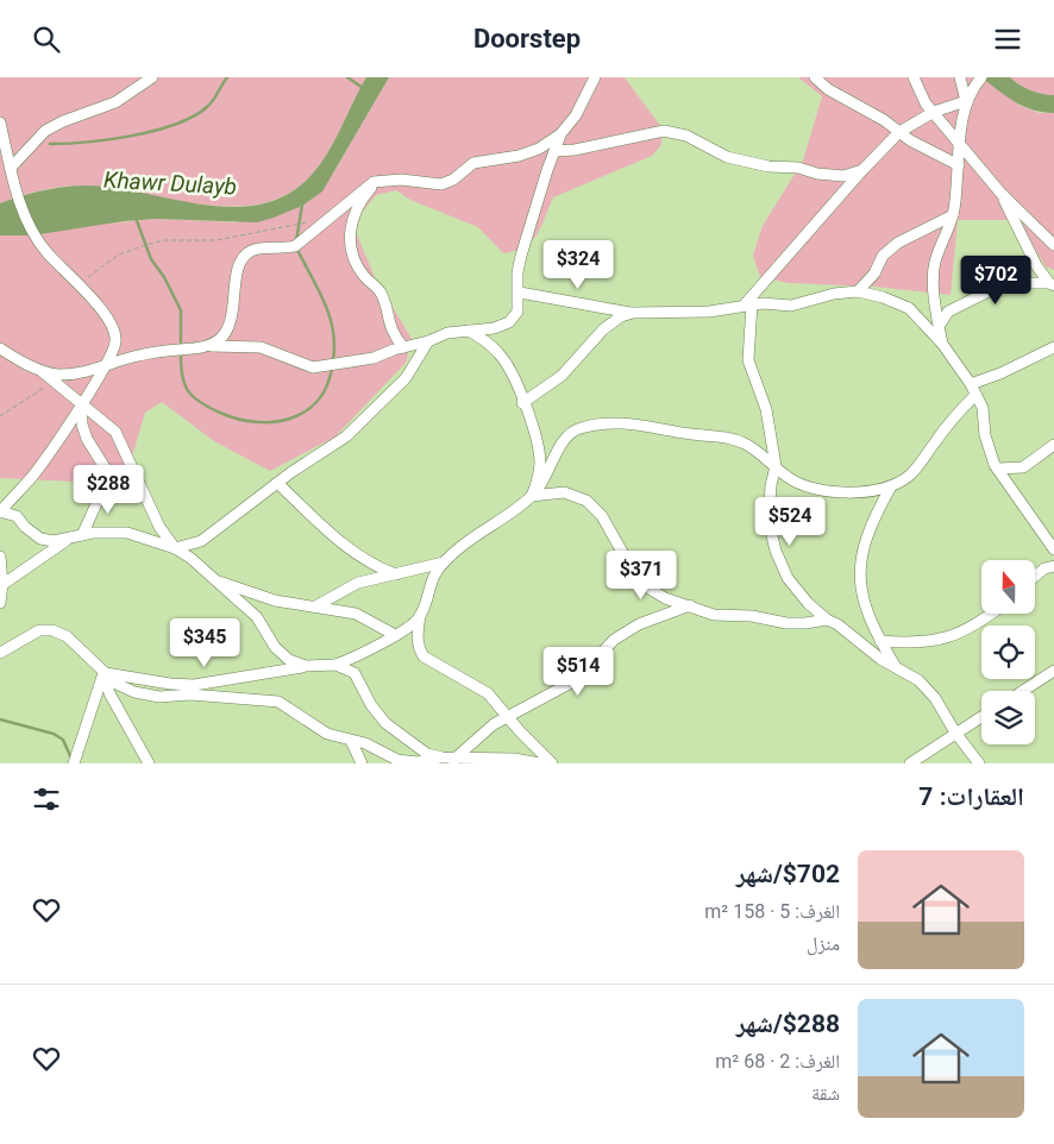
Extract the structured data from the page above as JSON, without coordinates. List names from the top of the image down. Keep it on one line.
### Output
{"water":["Khawr Dulayb"],"north":"top","page":{"header":"Doorstep","price":["$324","$702","$288","$524","$371","$345","$514"],"heading":"العقارات: 7","list":[{"name":"$702/شهر","note":"الغرف: 5 · 158 m² · منزل"},{"name":"$288/شهر","note":"الغرف: 2 · 68 m² · شقة"}]}}
